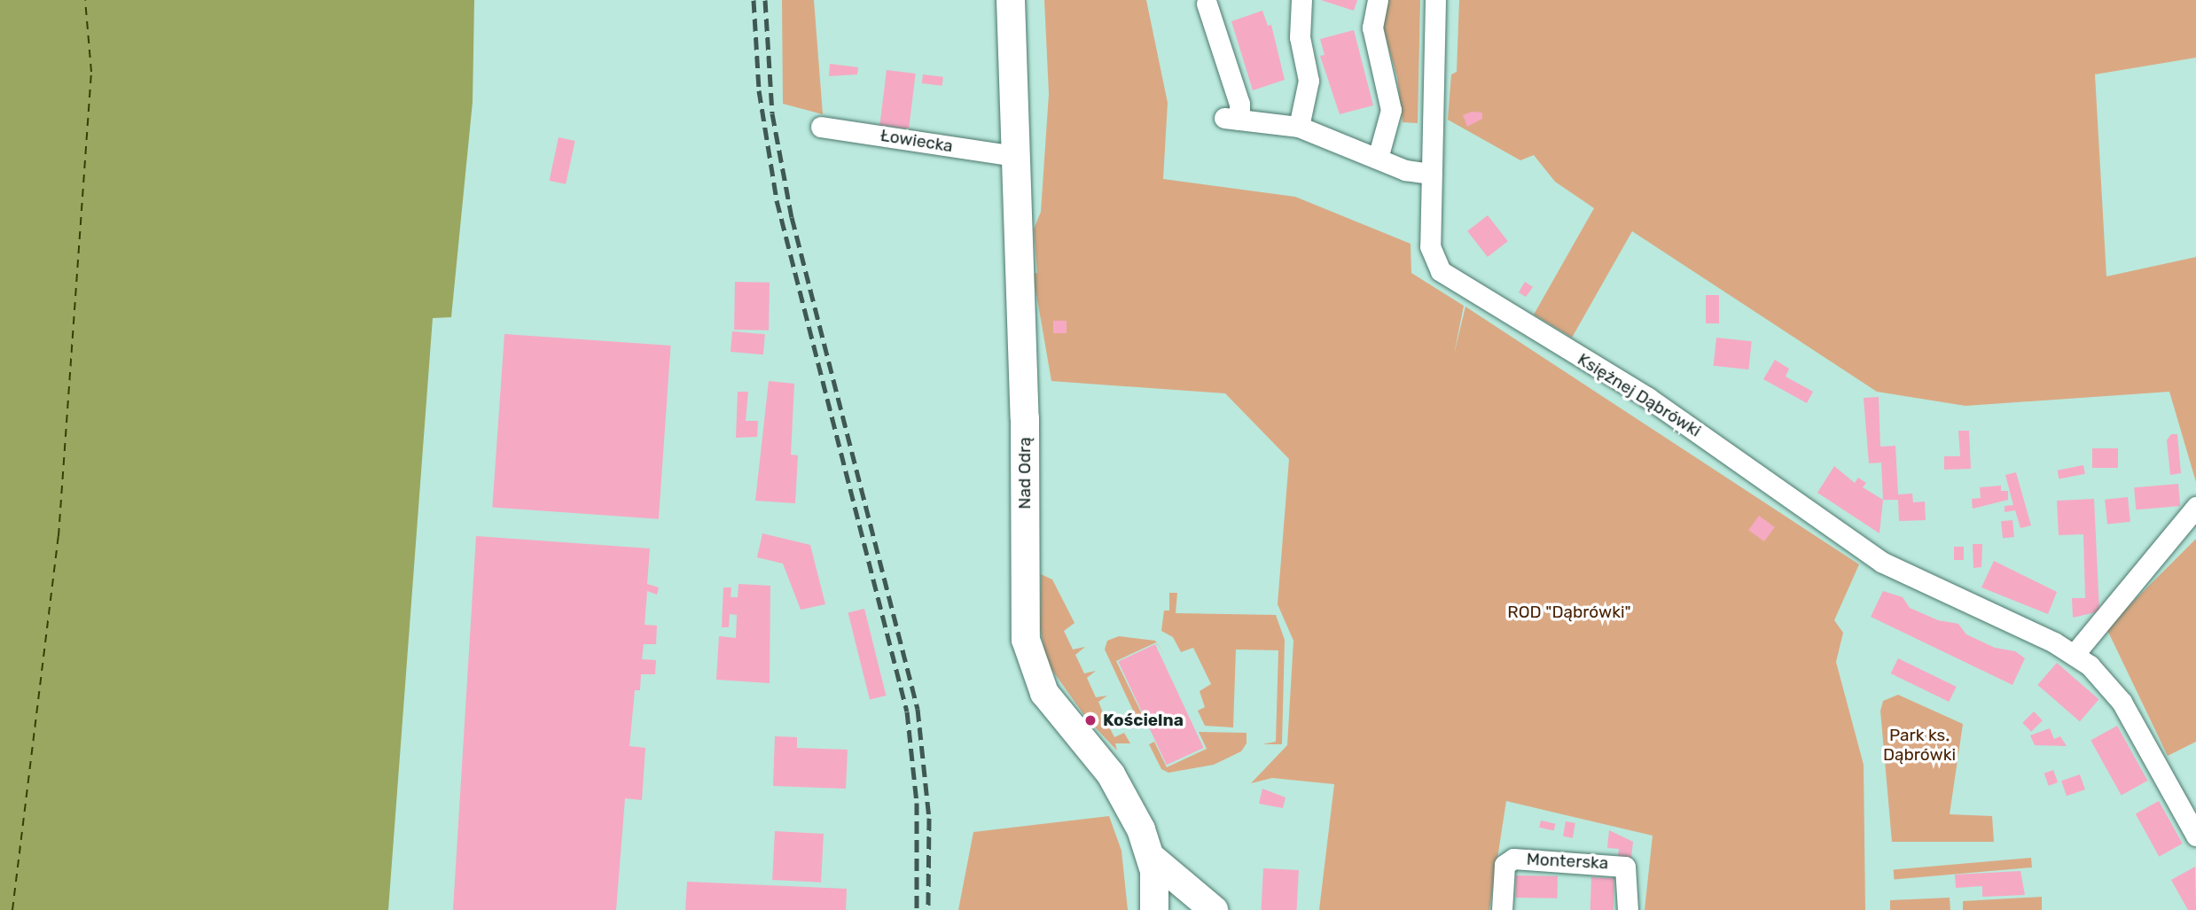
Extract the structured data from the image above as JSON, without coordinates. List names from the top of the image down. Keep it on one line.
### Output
{"streets":{"street":["Łowiecka","Księżnej Dąbrówki","Nad Odrą","Monterska"]},"crossings":[["Łowiecka","Nad Odrą"]],"parks":["ROD \"Dąbrówki\"","Park ks. Dąbrówki"],"places":["Kościelna"]}
